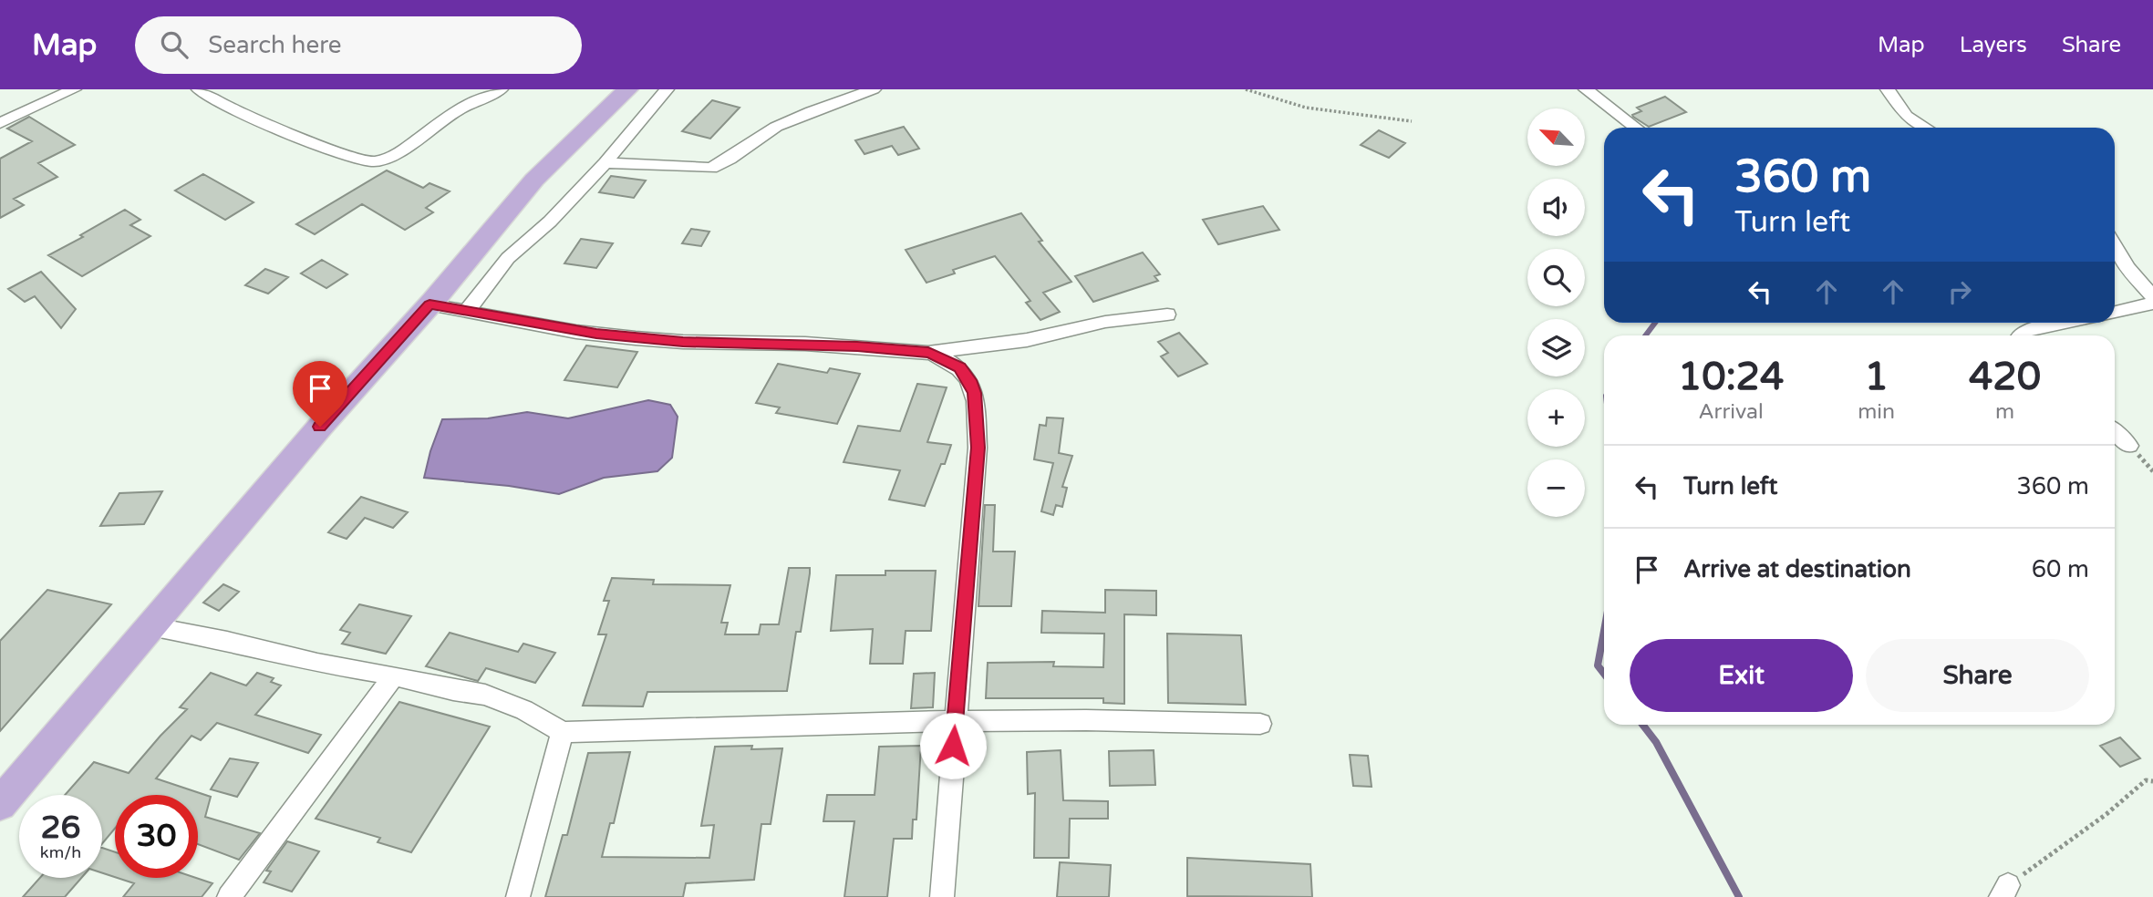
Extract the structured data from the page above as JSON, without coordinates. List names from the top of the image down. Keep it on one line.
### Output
{"north":"top left","page":{"header":"Map","search":"Search here","nav":["Map","Layers","Share"],"map_buttons":["+","−"],"turn":["360 m","Turn left"],"eta":["10:24","Arrival","1","min","420","m"],"list":[{"name":"Turn left","value":"360 m"},{"name":"Arrive at destination","value":"60 m"}],"buttons":["Exit","Share"],"speed":"26 km/h","limit":"30"}}
